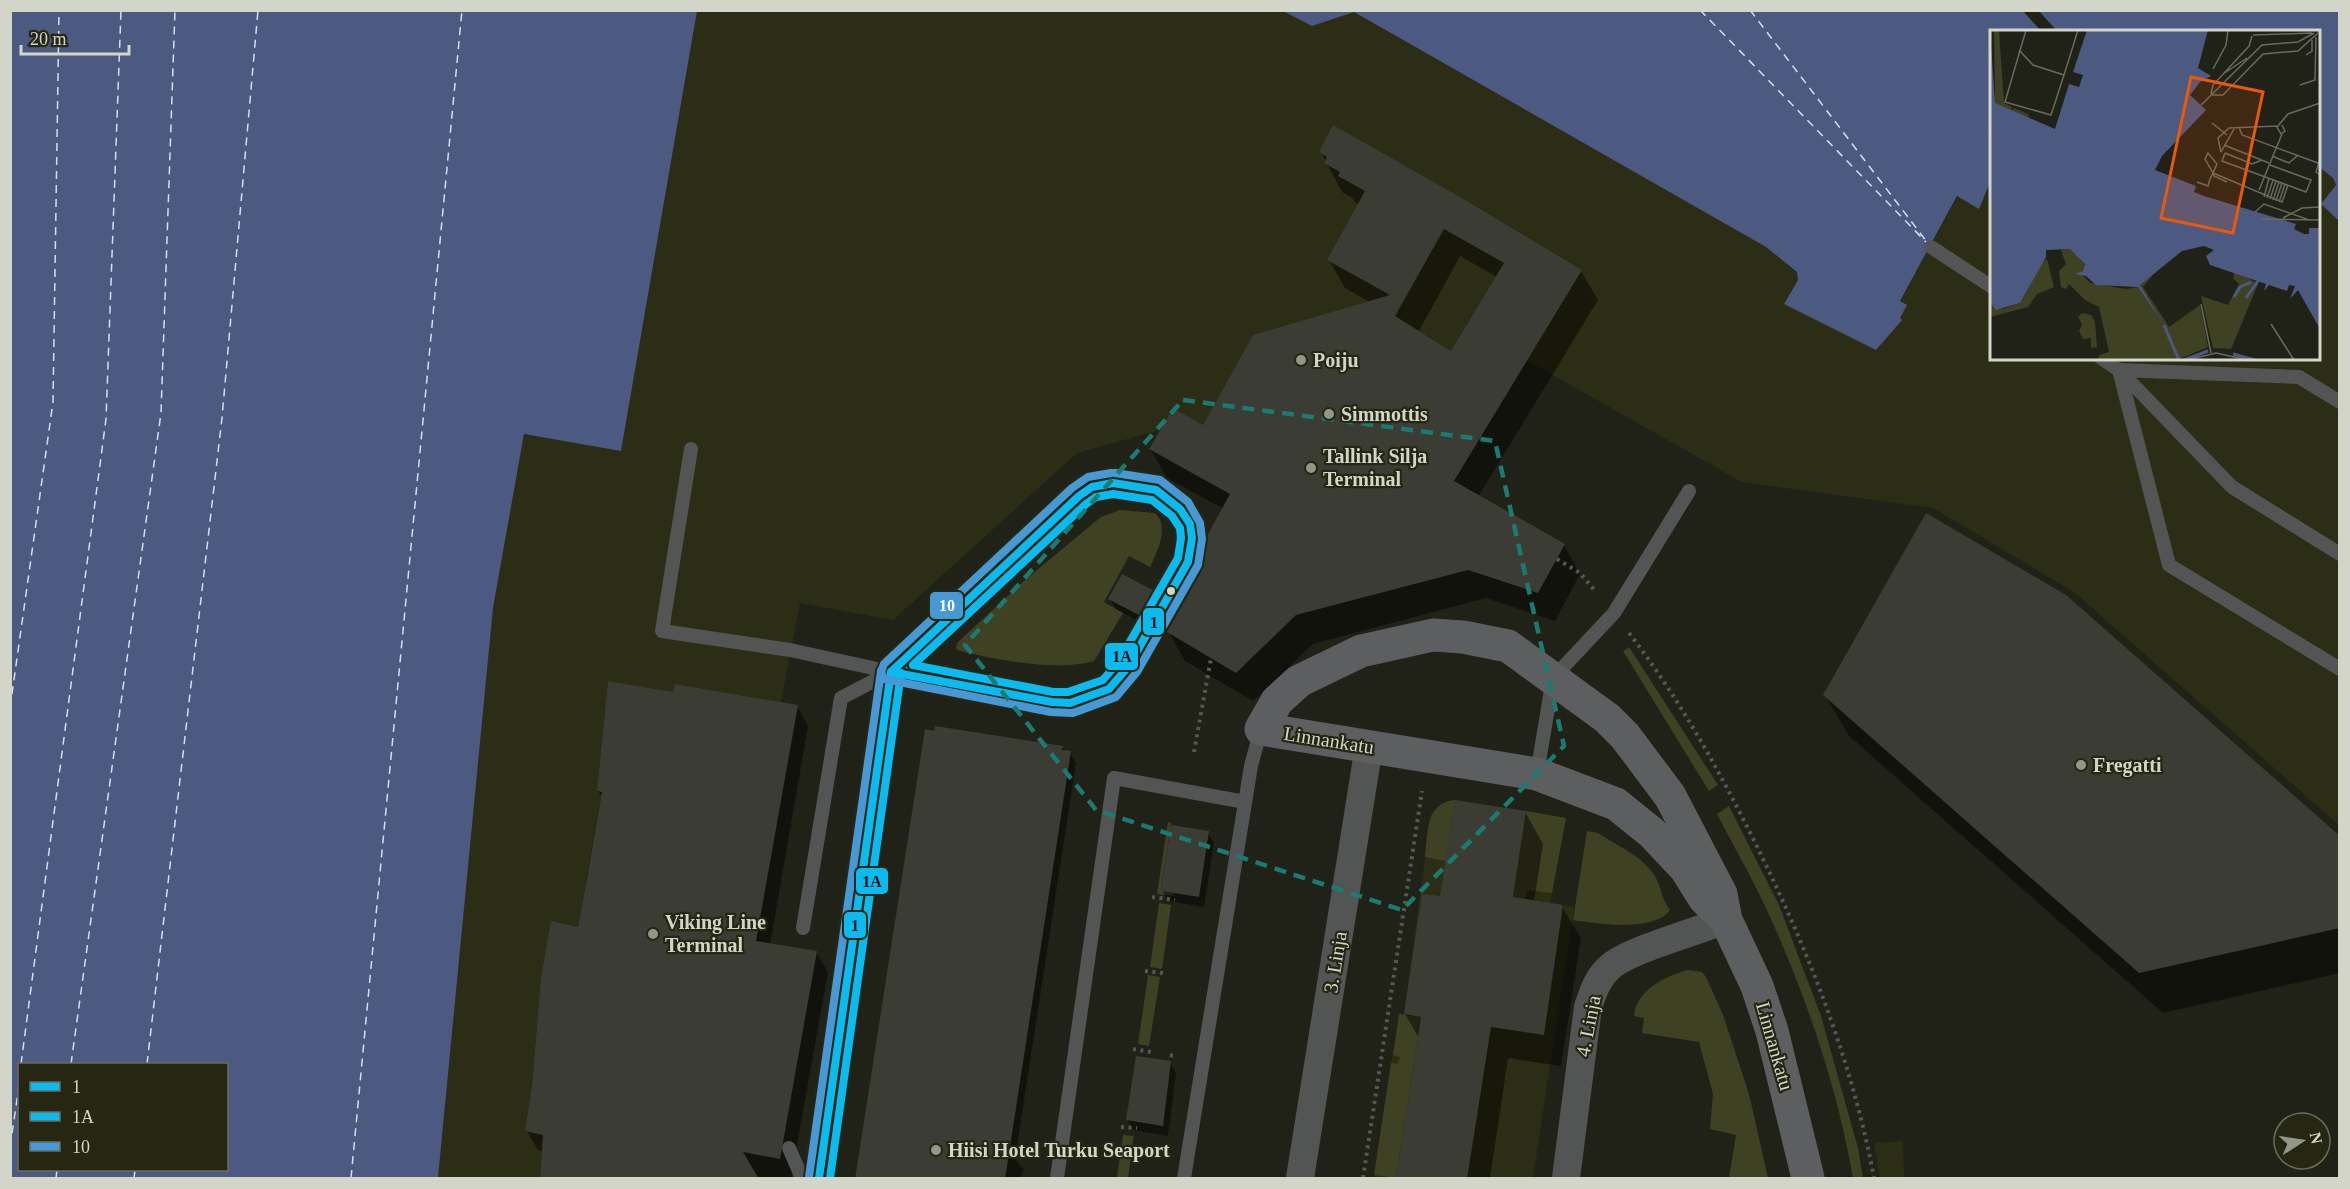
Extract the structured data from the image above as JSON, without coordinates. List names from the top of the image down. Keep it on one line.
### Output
{"streets":{"main road":["Linnankatu"],"street":["3. Linja","4. Linja"]},"crossings":[["Linnankatu","3. Linja"],["Linnankatu","4. Linja"]],"places":["Poiju","Simmottis","Tallink Silja Terminal","Fregatti","Viking Line Terminal","Hiisi Hotel Turku Seaport"],"lines":["transit line 10","transit line 1","transit line 1A"],"legend":["1","1A","10"],"scale_bar":"20 m","north":"right"}
